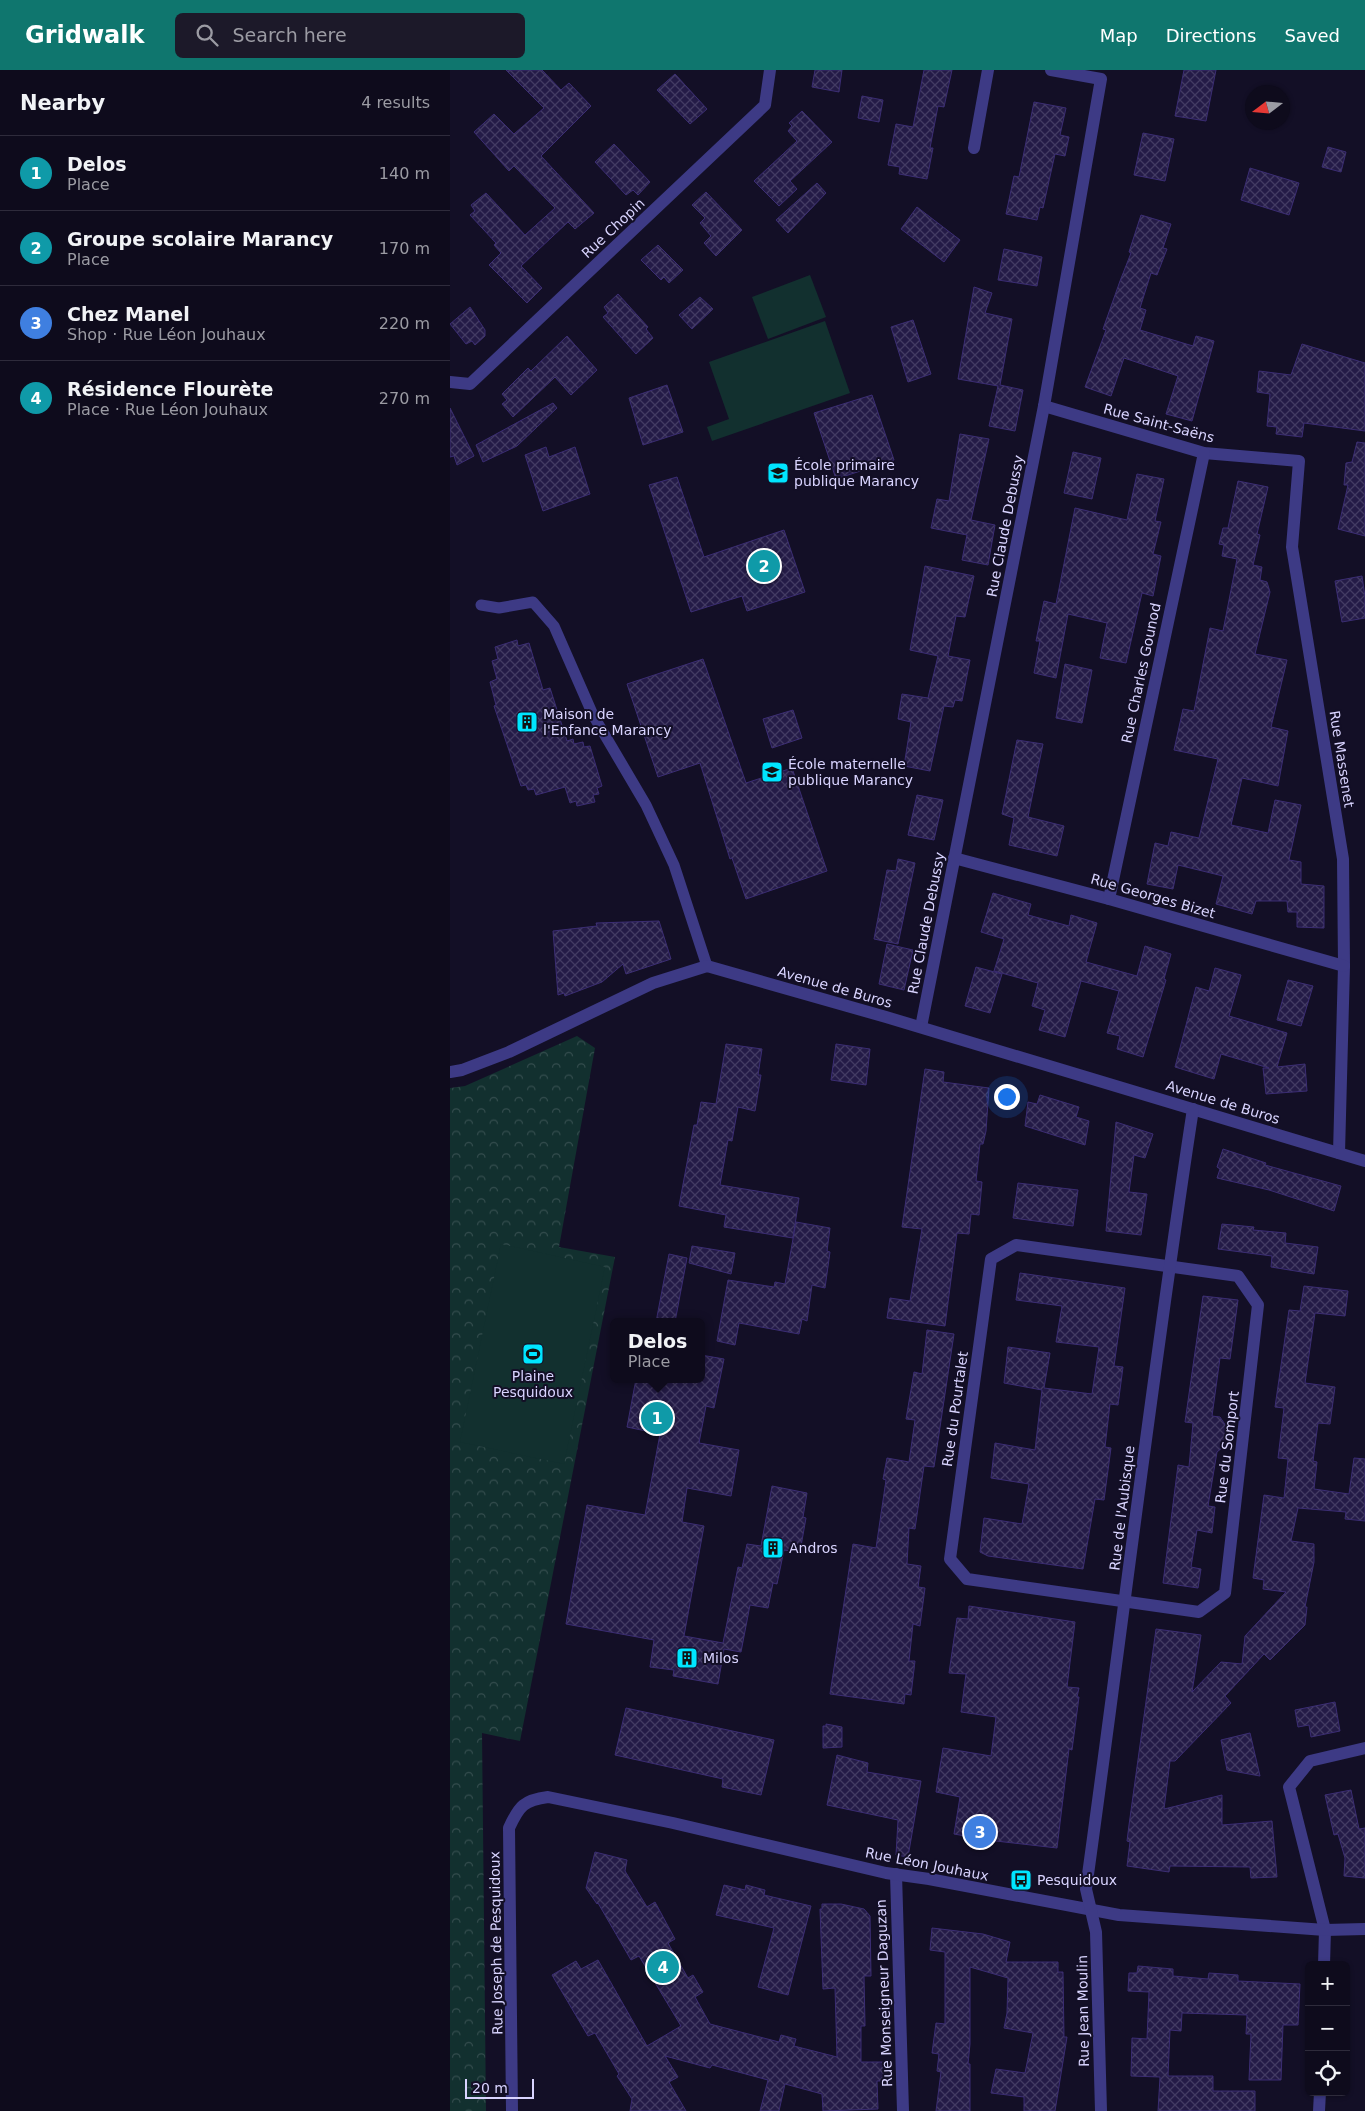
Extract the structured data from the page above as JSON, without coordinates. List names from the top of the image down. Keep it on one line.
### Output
{"streets":{"street":["Rue Chopin","Rue Saint-Saëns","Rue Claude Debussy","Rue Charles Gounod","Rue Massenet","Rue Georges Bizet","Avenue de Buros","Rue du Pourtalet","Rue du Somport","Rue de l'Aubisque","Rue Léon Jouhaux","Rue Joseph de Pesquidoux","Rue Monseigneur Daguzan","Rue Jean Moulin"]},"crossings":[["Rue Saint-Saëns","Rue Claude Debussy"],["Rue Saint-Saëns","Rue Charles Gounod"],["Rue Saint-Saëns","Rue Massenet"],["Rue Claude Debussy","Rue Georges Bizet"],["Rue Claude Debussy","Avenue de Buros"],["Rue Charles Gounod","Rue Georges Bizet"],["Rue Massenet","Rue Georges Bizet"],["Rue Massenet","Avenue de Buros"],["Avenue de Buros","Rue de l'Aubisque"],["Rue du Pourtalet","Rue du Somport"],["Rue du Pourtalet","Rue de l'Aubisque"],["Rue du Somport","Rue de l'Aubisque"],["Rue de l'Aubisque","Rue Léon Jouhaux"],["Rue de l'Aubisque","Rue Jean Moulin"],["Rue Léon Jouhaux","Rue Joseph de Pesquidoux"],["Rue Léon Jouhaux","Rue Monseigneur Daguzan"],["Rue Léon Jouhaux","Rue Jean Moulin"]],"places":{"school or university":["École primaire publique Marancy","École maternelle publique Marancy"],"building":["Maison de l'Enfance Marancy","Andros","Milos"],"sports":["Plaine Pesquidoux"],"bus stop":["Pesquidoux"]},"scale_bar":"20 m","north":"left","page":{"header":"Gridwalk","search":"Search here","nav":["Map","Directions","Saved"],"heading":["Nearby","4 results"],"list":[{"mark":"1","name":"Delos","note":"Place","value":"140 m"},{"mark":"2","name":"Groupe scolaire Marancy","note":"Place","value":"170 m"},{"mark":"3","name":"Chez Manel","note":"Shop · Rue Léon Jouhaux","value":"220 m"},{"mark":"4","name":"Résidence Flourète","note":"Place · Rue Léon Jouhaux","value":"270 m"}],"pins":["2","1","3","4"],"popup":["Delos","Place"],"map_buttons":["+","−"],"scale":"20 m"}}
